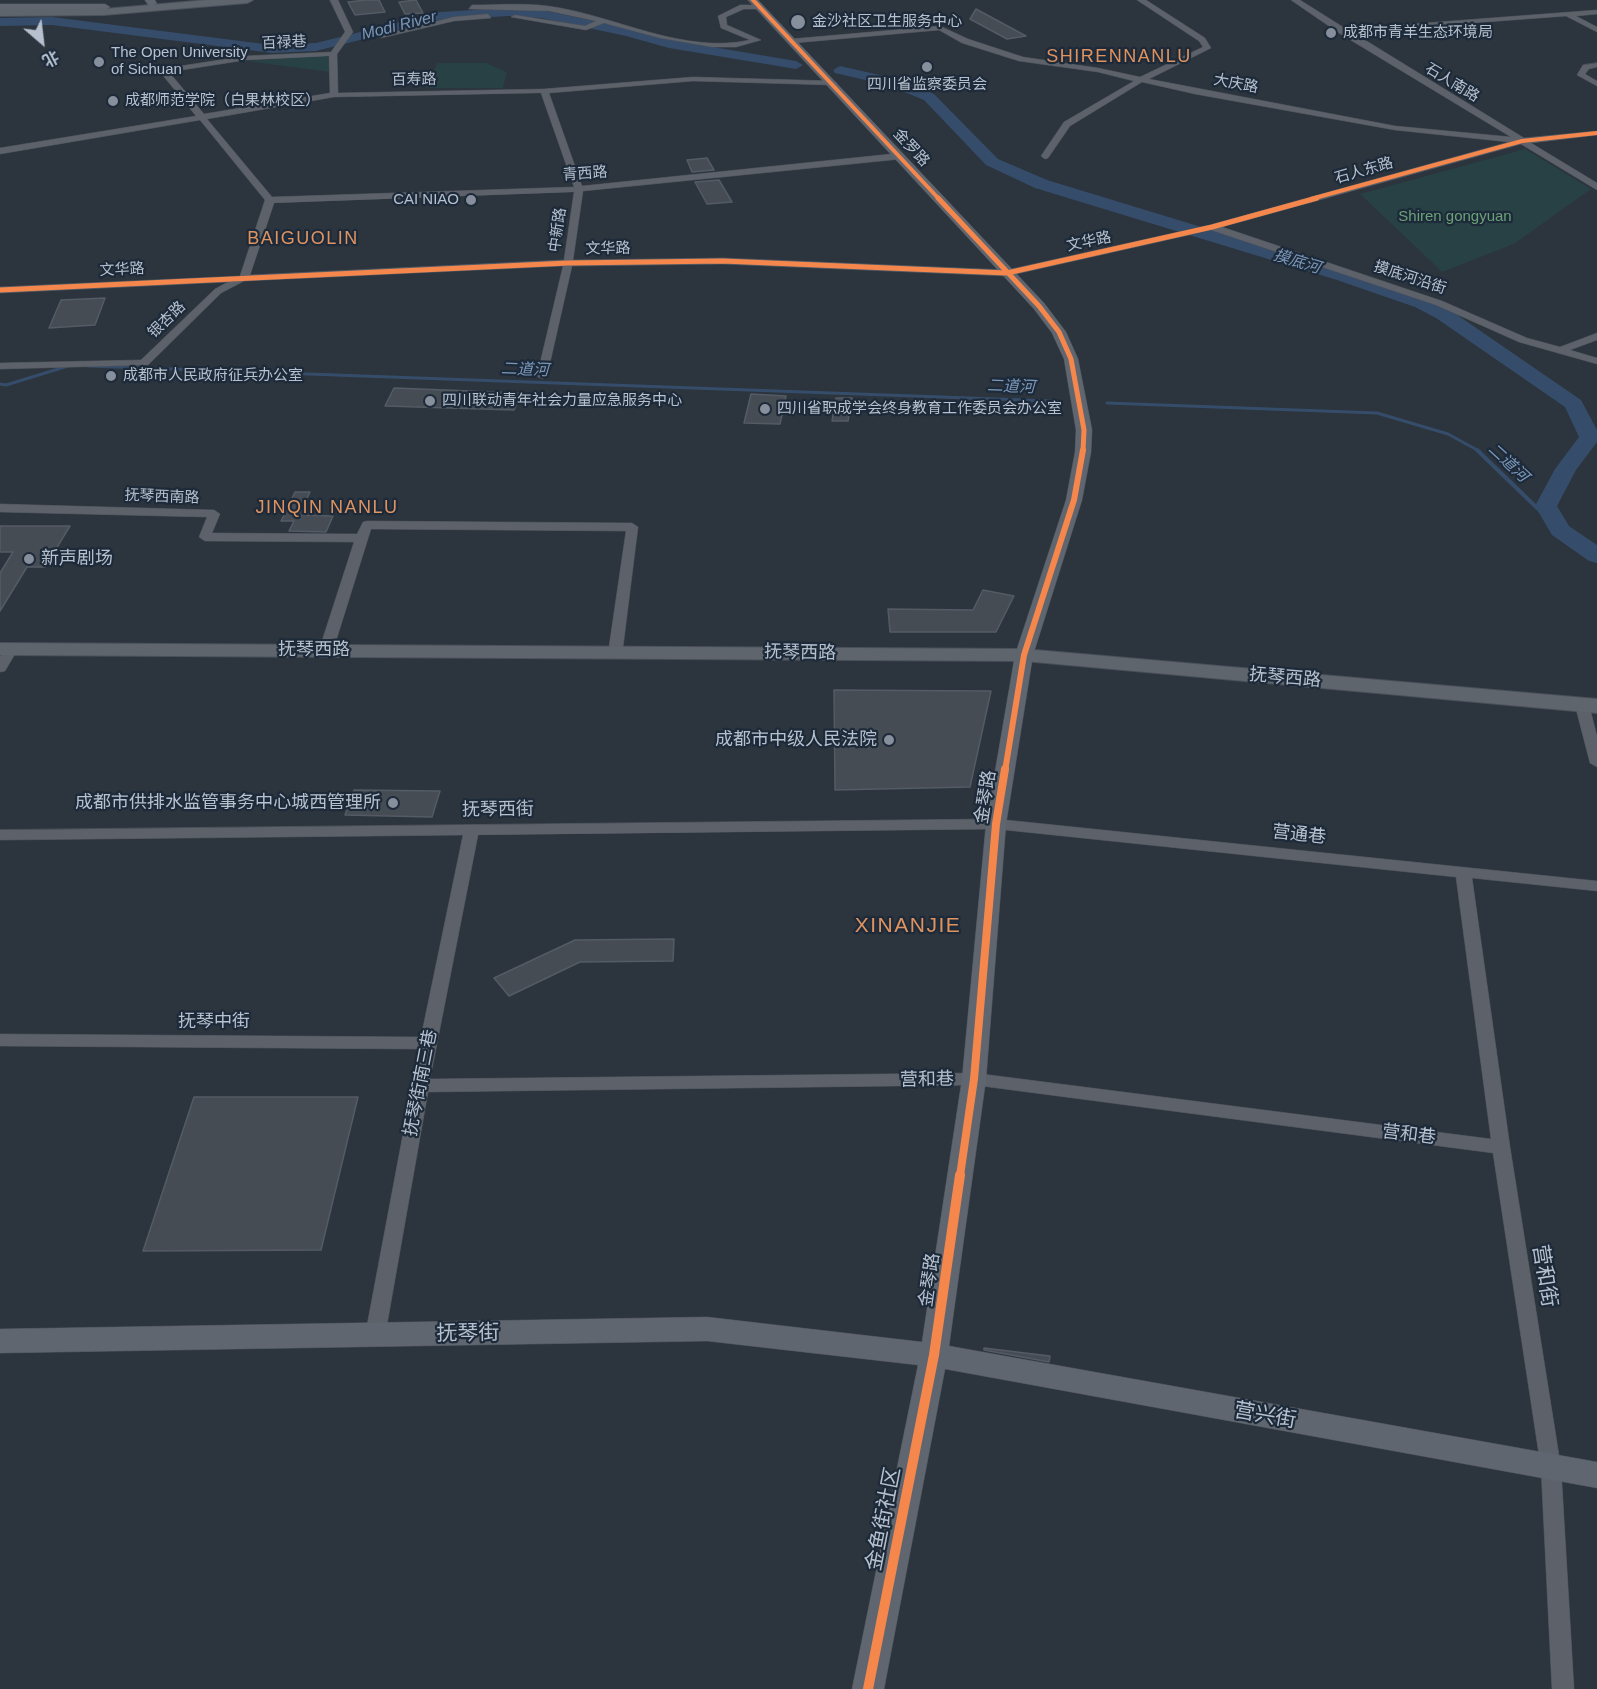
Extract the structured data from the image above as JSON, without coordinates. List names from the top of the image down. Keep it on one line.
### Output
{"streets":{"main road":["抚琴西路"],"street":["百禄巷","百寿路","石人南路","大庆路","金罗路","石人东路","青西路","中新路","文华路","摸底河沿街","银杏路","抚琴西南路","金琴路","抚琴西街","营通巷","抚琴中街","营和巷","抚琴街南三巷","营和街","抚琴街","营兴街","金鱼街社区"]},"crossings":[["百禄巷","百寿路"],["百寿路","金罗路"],["百寿路","中新路"],["石人南路","大庆路"],["石人南路","石人东路"],["大庆路","金罗路"],["大庆路","石人东路"],["金罗路","青西路"],["金罗路","文华路"],["金罗路","金琴路"],["石人东路","文华路"],["石人东路","摸底河沿街"],["青西路","中新路"],["中新路","文华路"],["文华路","摸底河沿街"],["文华路","银杏路"],["文华路","金琴路"],["抚琴西路","金琴路"],["金琴路","抚琴西街"],["金琴路","营通巷"],["金琴路","营和巷"],["金琴路","抚琴街"],["金琴路","营兴街"],["金琴路","金鱼街社区"],["抚琴西街","营通巷"],["抚琴西街","抚琴街南三巷"],["营通巷","营和街"],["抚琴中街","抚琴街南三巷"],["营和巷","抚琴街南三巷"],["营和巷","营和街"],["抚琴街南三巷","抚琴街"],["营和街","营兴街"],["抚琴街","营兴街"],["抚琴街","金鱼街社区"],["营兴街","金鱼街社区"]],"districts":["SHIRENNANLU","BAIGUOLIN","JINQIN NANLU","XINANJIE"],"water":["Modi River","摸底河","二道河"],"parks":["Shiren gongyuan"],"places":["金沙社区卫生服务中心","成都市青羊生态环境局","The Open University of Sichuan","四川省监察委员会","成都师范学院（白果林校区）","CAI NIAO","成都市人民政府征兵办公室","四川联动青年社会力量应急服务中心","四川省职成学会终身教育工作委员会办公室","新声剧场","成都市中级人民法院","成都市供排水监管事务中心城西管理所"],"north":"bottom right"}
